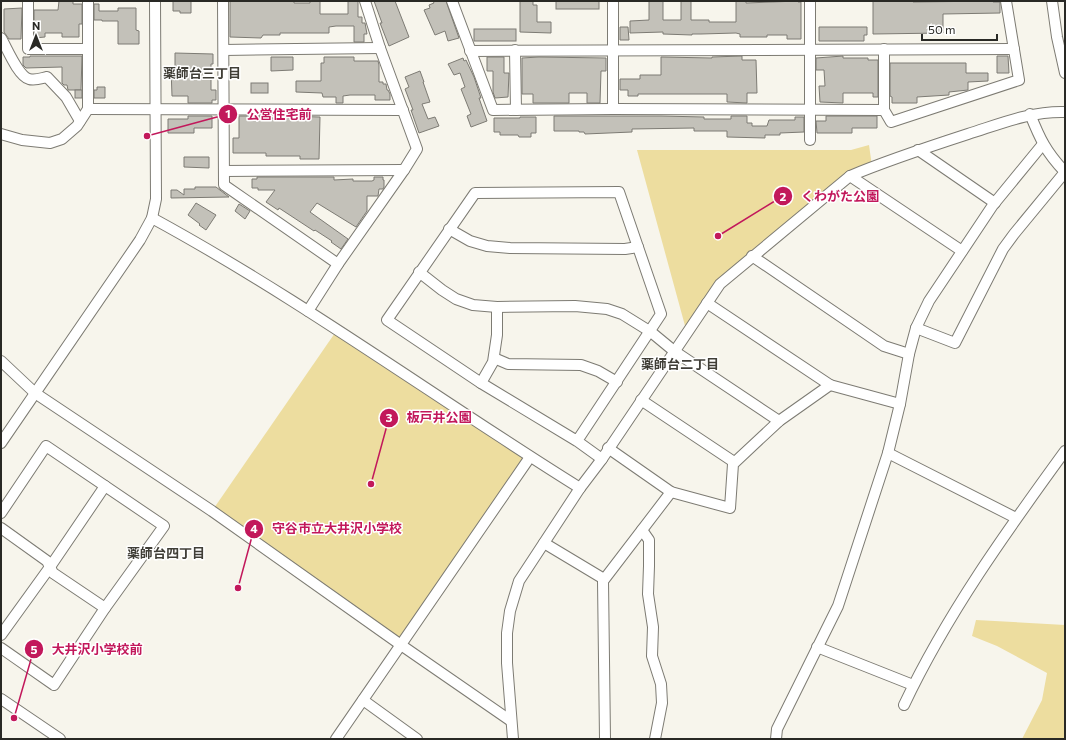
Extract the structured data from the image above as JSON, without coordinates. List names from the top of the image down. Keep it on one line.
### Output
{"districts":["薬師台三丁目","薬師台二丁目","薬師台四丁目"],"places":["公営住宅前","くわがた公園","板戸井公園","守谷市立大井沢小学校","大井沢小学校前"],"scale_bar":"50 m","north":"top"}
